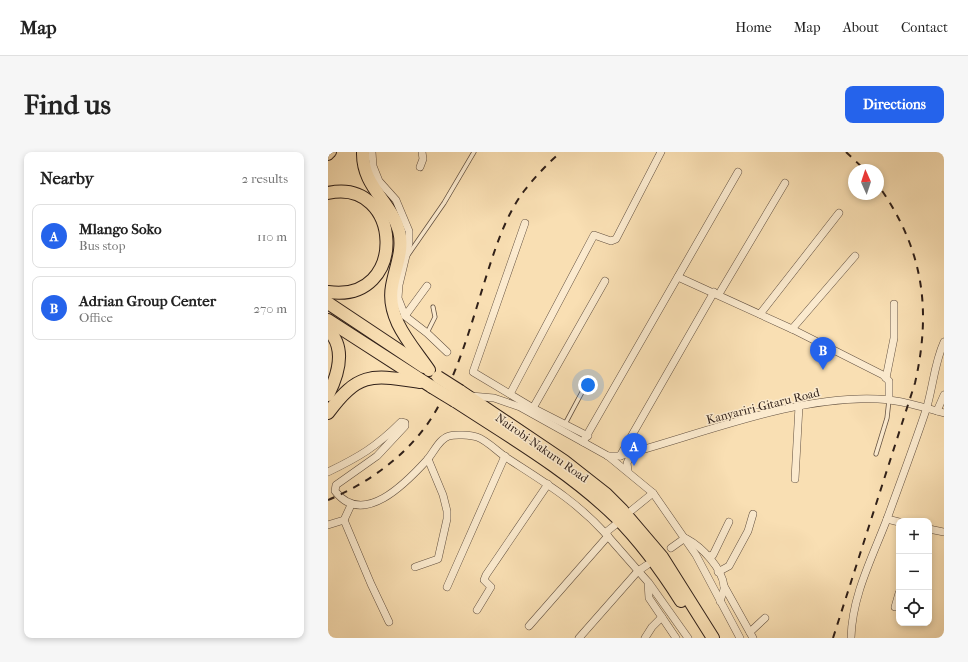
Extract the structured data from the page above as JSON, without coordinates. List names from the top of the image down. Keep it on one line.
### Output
{"streets":{"highway":["Nairobi-Nakuru Road"],"street":["Kanyariri-Gitaru Road"]},"north":"top","page":{"header":"Map","nav":["Home","Map","About","Contact"],"buttons":"Directions","title":"Find us","heading":["Nearby","2 results"],"list":[{"mark":"A","name":"Mlango Soko","note":"Bus stop","value":"110 m"},{"mark":"B","name":"Adrian Group Center","note":"Office","value":"270 m"}],"pins":["B","A"],"map_buttons":["+","−"]}}
